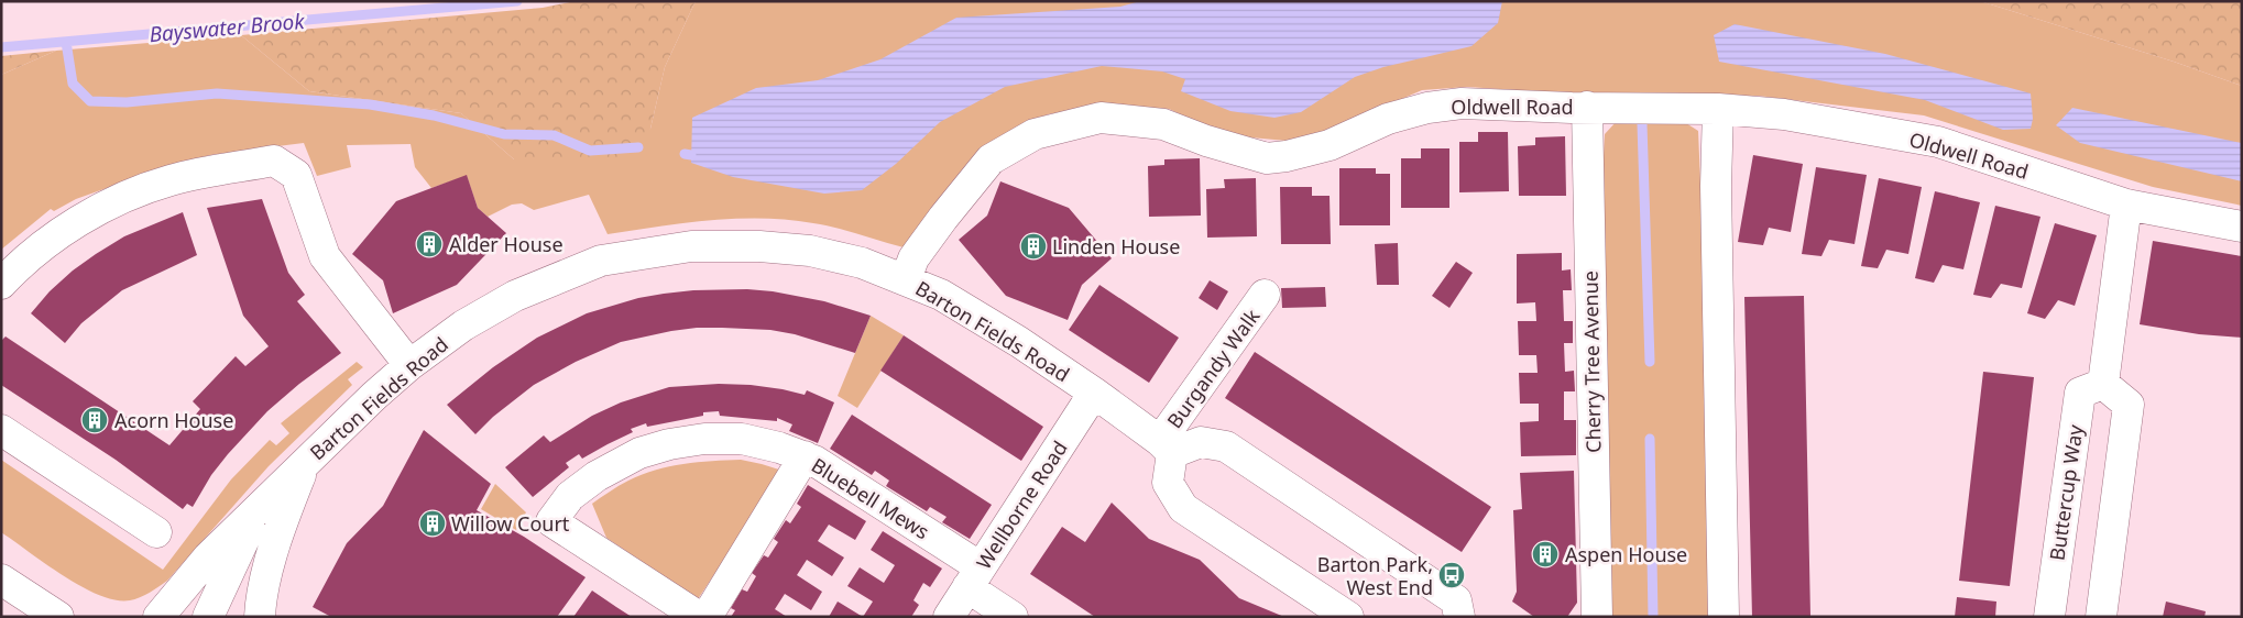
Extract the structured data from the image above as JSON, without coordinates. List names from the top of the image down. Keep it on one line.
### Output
{"streets":{"main road":["Oldwell Road","Barton Fields Road","Cherry Tree Avenue","Burgandy Walk","Buttercup Way","Bluebell Mews","Wellborne Road"]},"crossings":[["Oldwell Road","Barton Fields Road"],["Oldwell Road","Cherry Tree Avenue"],["Barton Fields Road","Burgandy Walk"],["Barton Fields Road","Wellborne Road"],["Bluebell Mews","Wellborne Road"]],"water":["Bayswater Brook"],"places":{"building":["Alder House","Linden House","Acorn House","Willow Court","Aspen House"],"bus stop":["Barton Park, West End"]}}
